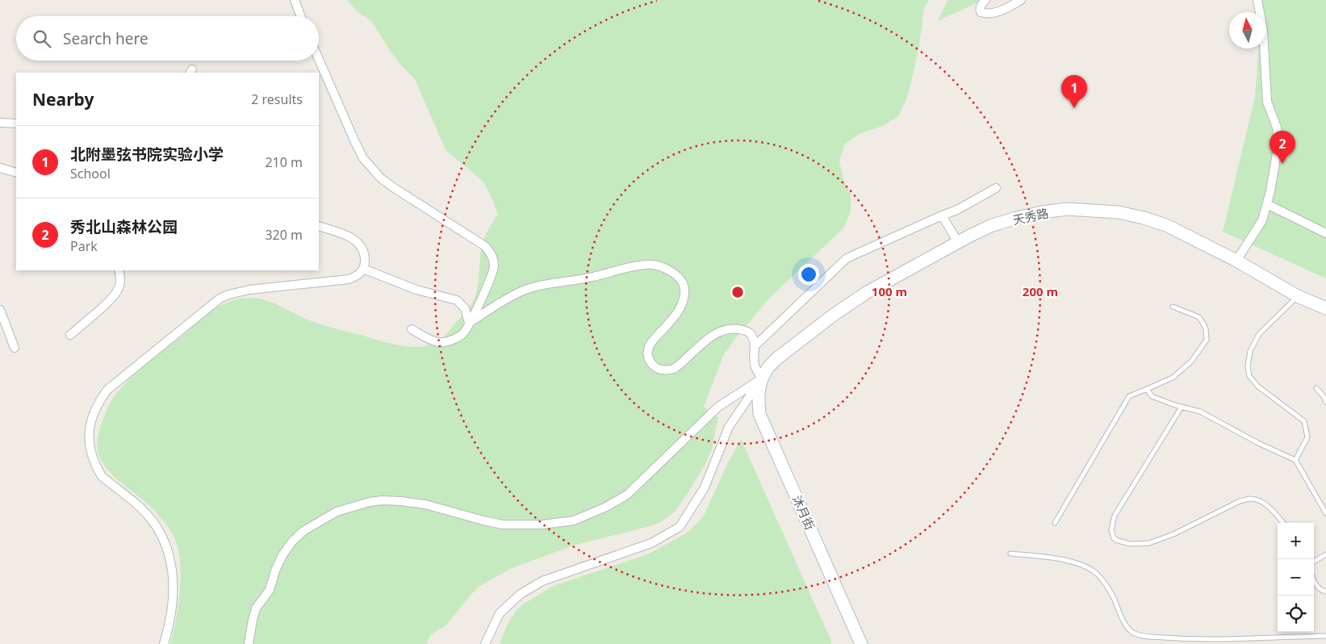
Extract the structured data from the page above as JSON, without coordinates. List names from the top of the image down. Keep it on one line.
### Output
{"streets":{"main road":["天秀路","沐月街"]},"crossings":[["天秀路","沐月街"]],"north":"top","page":{"search":"Search here","heading":["Nearby","2 results"],"pins":["1","2"],"list":[{"mark":"1","name":"北附墨弦书院实验小学","note":"School","value":"210 m"},{"mark":"2","name":"秀北山森林公园","note":"Park","value":"320 m"}],"map_buttons":["+","−"]},"rings":["100 m","200 m"]}
